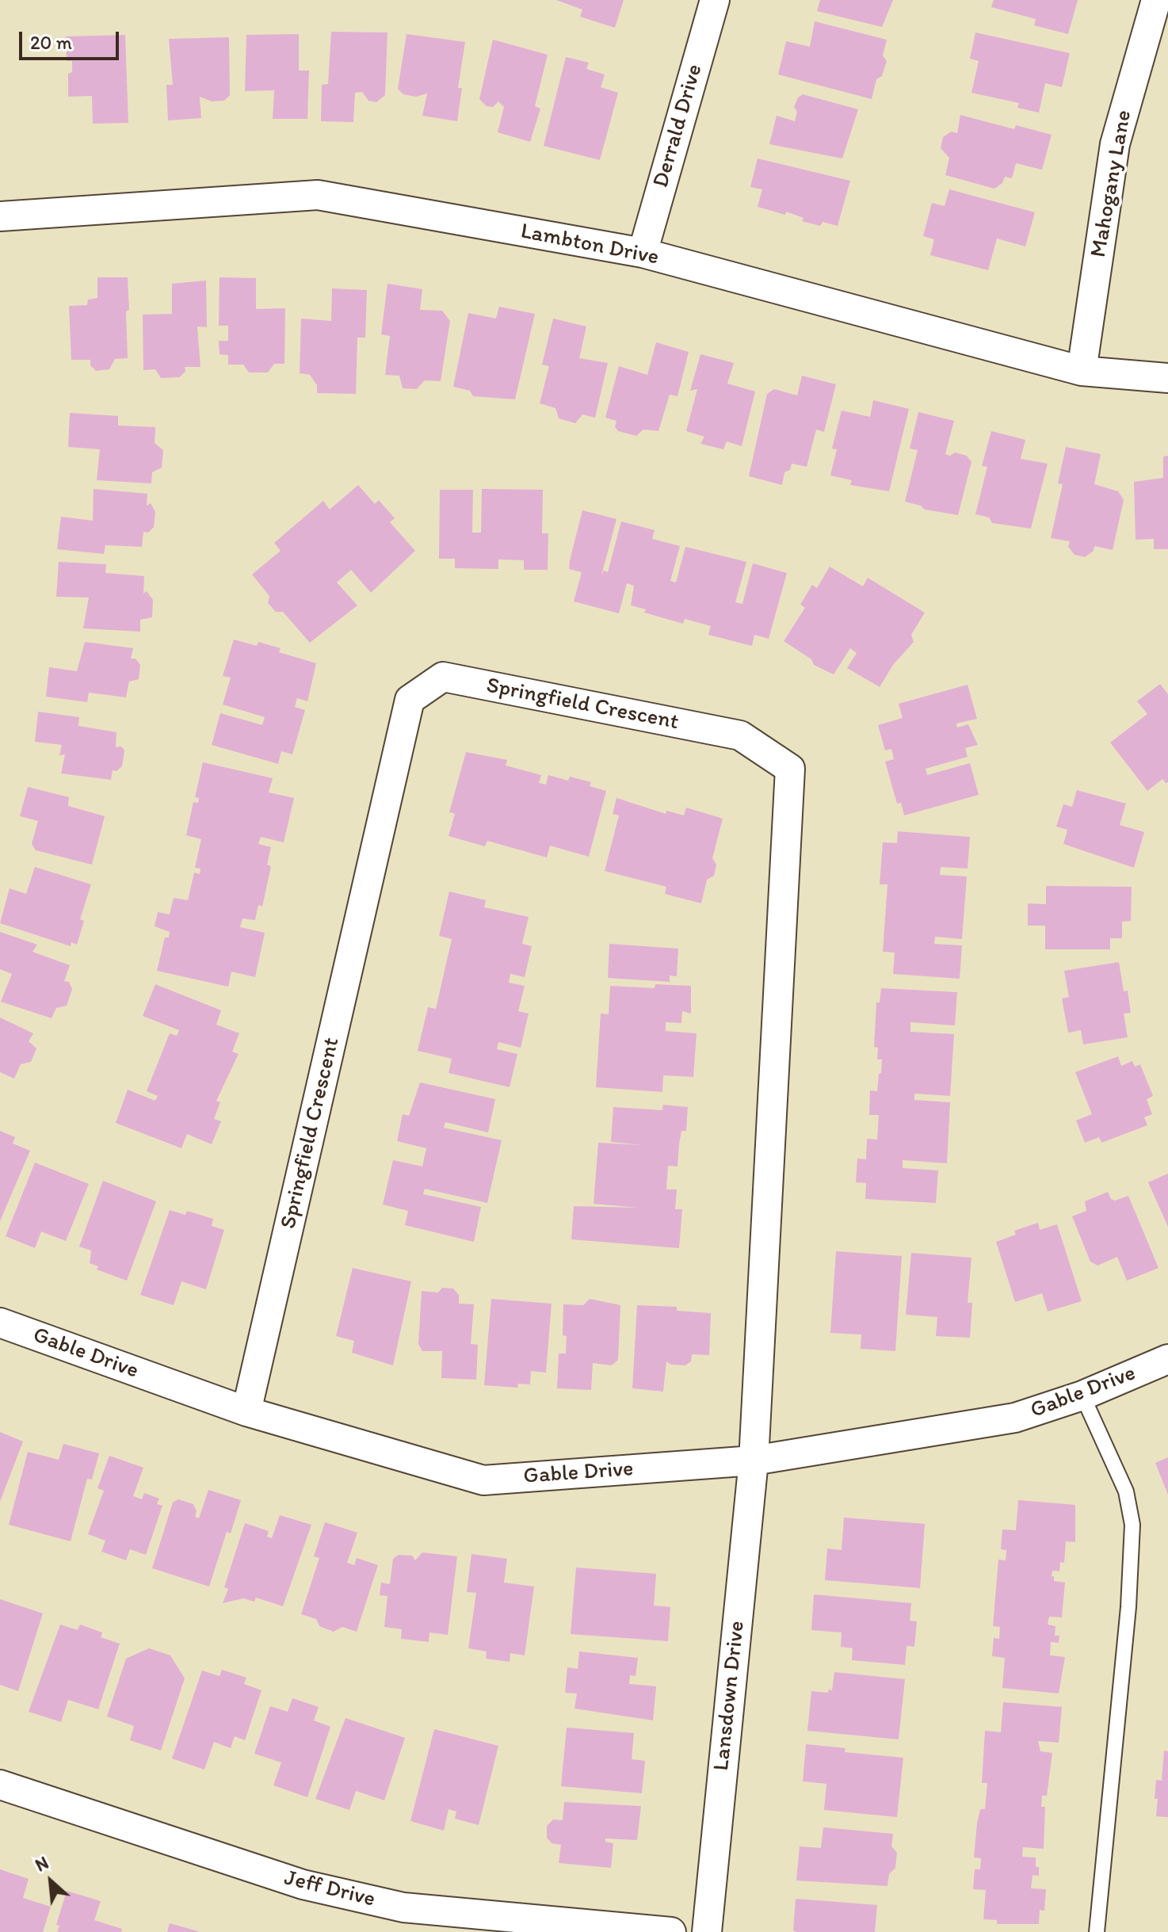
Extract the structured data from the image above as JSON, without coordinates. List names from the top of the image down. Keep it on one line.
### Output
{"streets":{"street":["Derrald Drive","Mahogany Lane","Lambton Drive","Springfield Crescent","Gable Drive","Lansdown Drive","Jeff Drive"]},"crossings":[["Derrald Drive","Lambton Drive"],["Mahogany Lane","Lambton Drive"],["Springfield Crescent","Gable Drive"],["Springfield Crescent","Lansdown Drive"],["Gable Drive","Lansdown Drive"]],"scale_bar":"20 m","north":"top left"}
